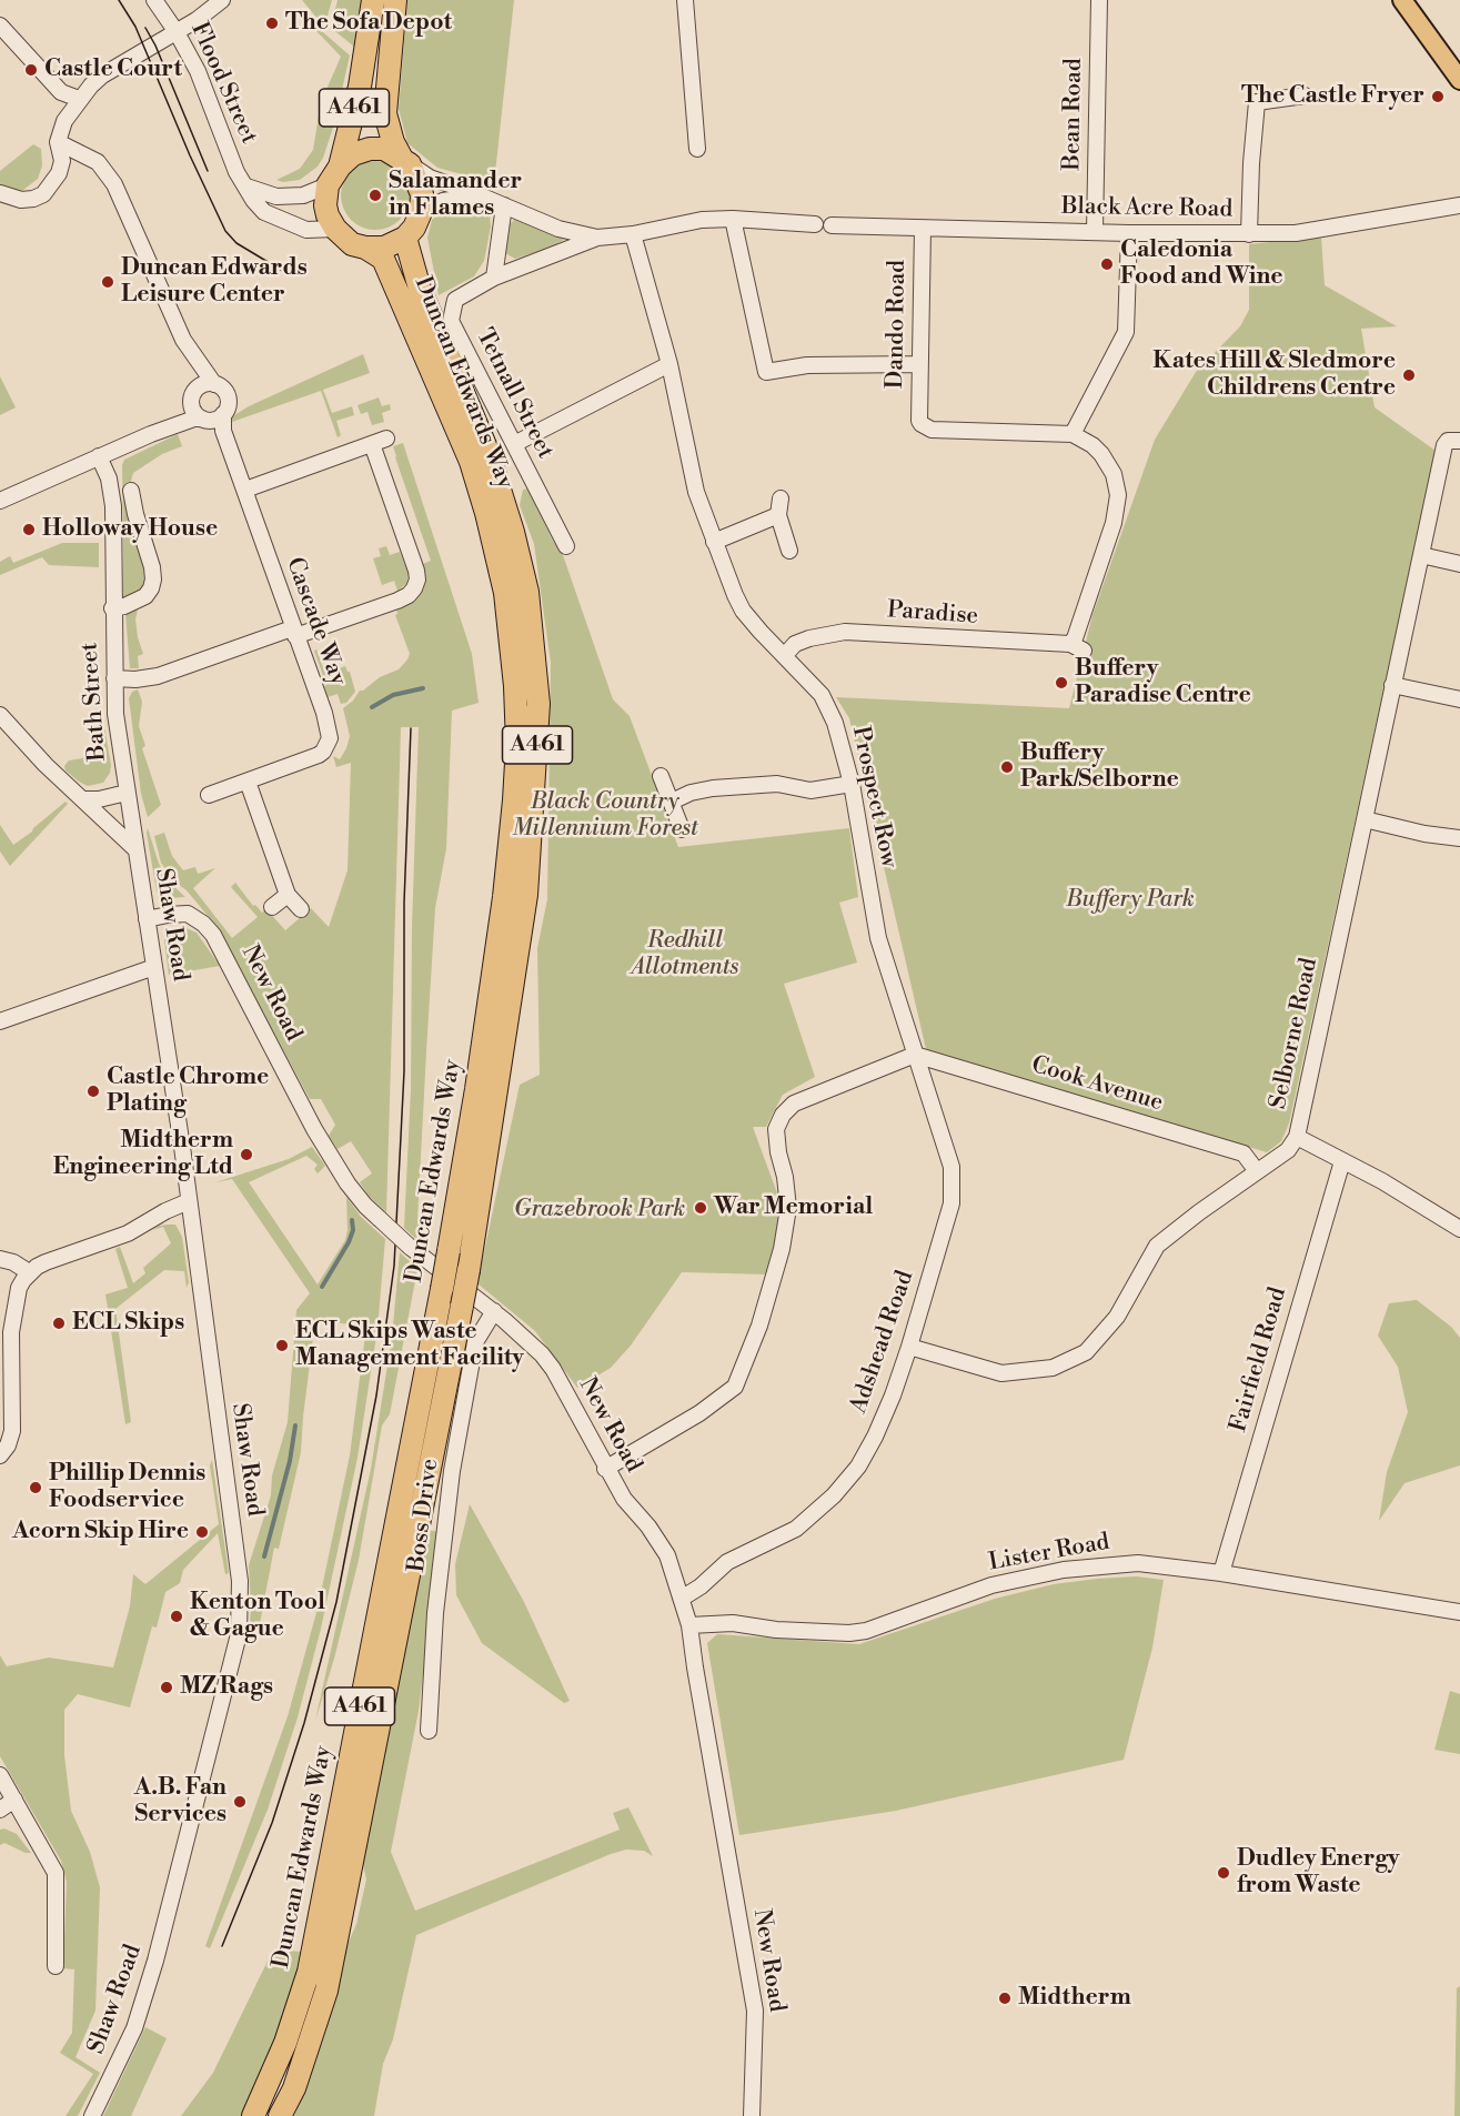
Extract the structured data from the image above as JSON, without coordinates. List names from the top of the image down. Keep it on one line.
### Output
{"streets":{"highway":["A461","Duncan Edwards Way"],"street":["Flood Street","Bean Road","Black Acre Road","Dando Road","Tetnall Street","Paradise","Cascade Way","Bath Street","Prospect Row","Shaw Road","New Road","Selborne Road","Cook Avenue","Adshead Road","Fairfield Road","Boss Drive","Lister Road"]},"crossings":[["Flood Street","A461"],["Flood Street","Duncan Edwards Way"],["A461","Duncan Edwards Way"],["Bean Road","Black Acre Road"],["Black Acre Road","Dando Road"],["Dando Road","Paradise"],["Paradise","Prospect Row"],["Bath Street","Shaw Road"],["Prospect Row","Cook Avenue"],["Prospect Row","Adshead Road"],["Shaw Road","New Road"],["New Road","Adshead Road"],["New Road","Boss Drive"],["New Road","Lister Road"],["Selborne Road","Cook Avenue"],["Selborne Road","Adshead Road"],["Cook Avenue","Adshead Road"],["Fairfield Road","Lister Road"]],"parks":["Black Country Millennium Forest","Buffery Park","Redhill Allotments","Grazebrook Park"],"places":["The Sofa Depot","Castle Court","The Castle Fryer","Salamander in Flames","Caledonia Food and Wine","Duncan Edwards Leisure Center","Kates Hill & Sledmore Childrens Centre","Holloway House","Buffery Paradise Centre","Buffery Park/Selborne","Castle Chrome Plating","Midtherm Engineering Ltd","War Memorial","ECL Skips","ECL Skips Waste Management Facility","Phillip Dennis Foodservice","Acorn Skip Hire","Kenton Tool & Gague","MZ Rags","A.B. Fan Services","Dudley Energy from Waste","Midtherm"]}
